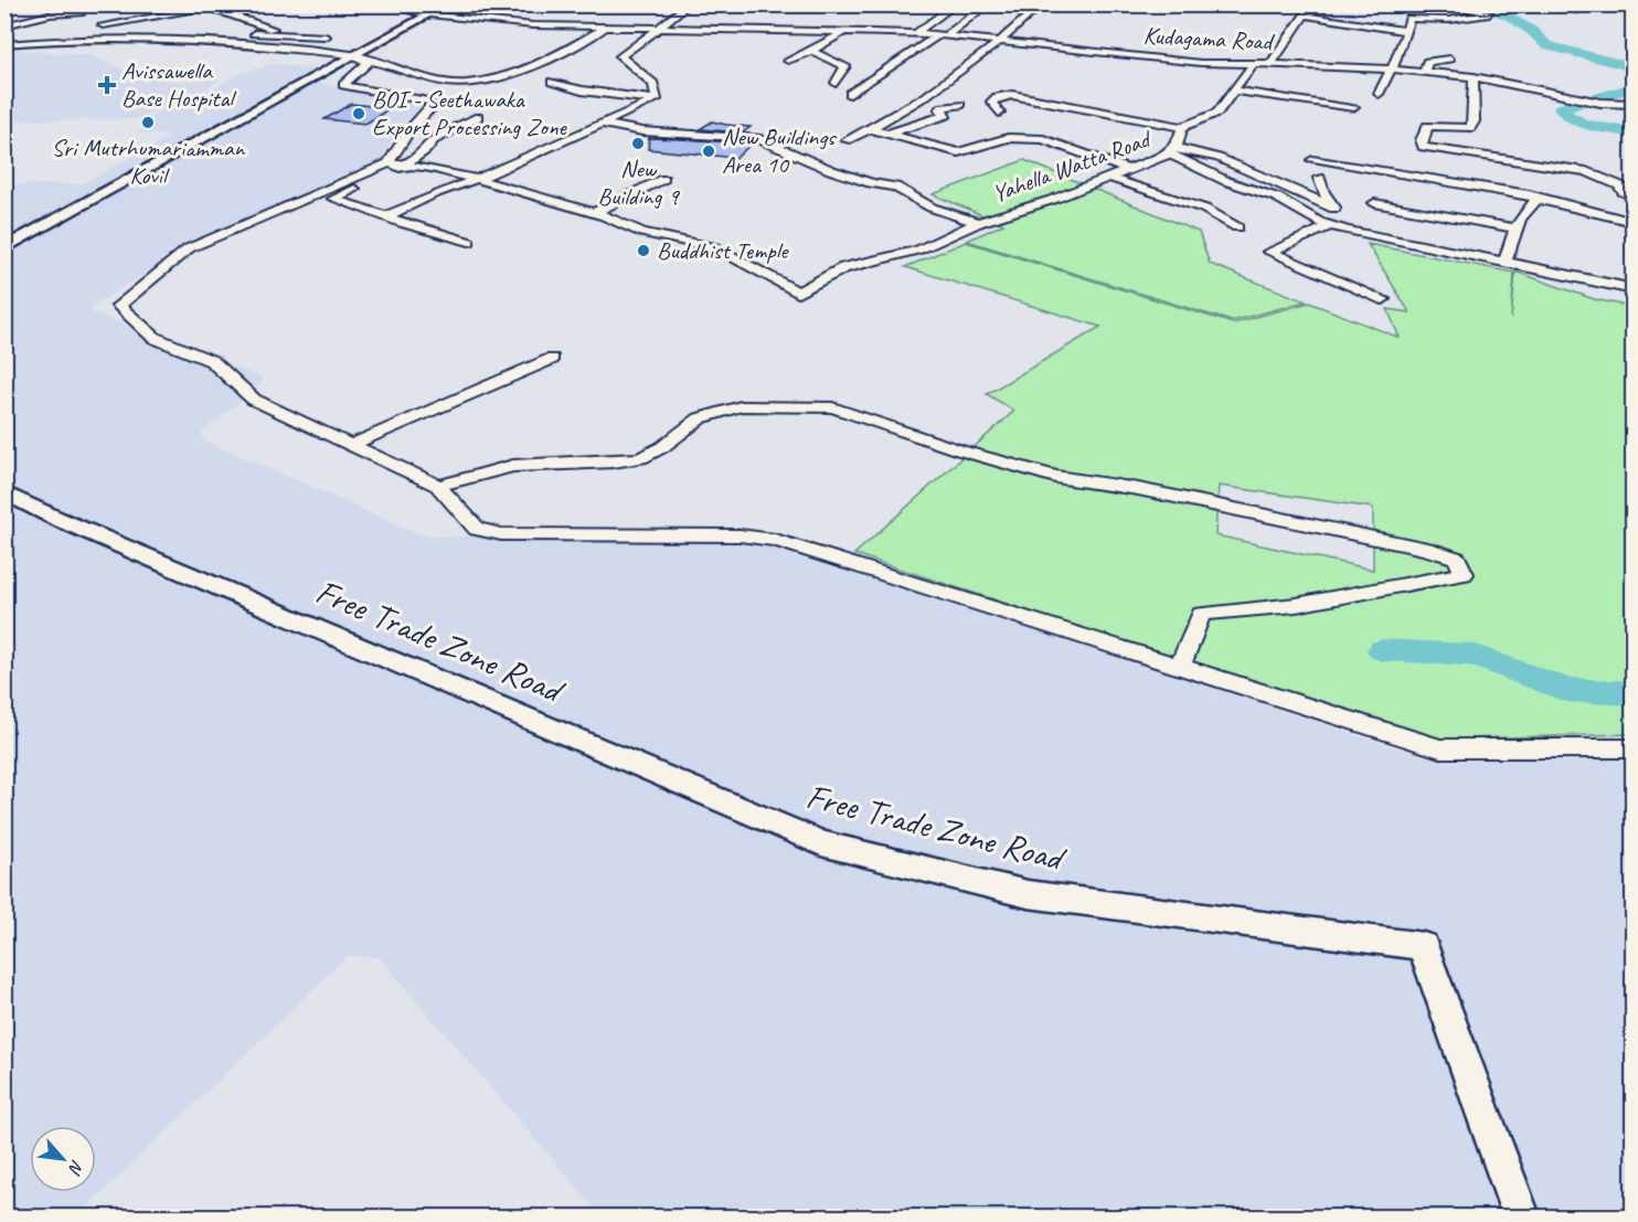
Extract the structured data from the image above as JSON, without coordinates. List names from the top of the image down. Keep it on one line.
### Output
{"streets":{"street":["Kudagama Road","Yahella Watta Road","Free Trade Zone Road"]},"crossings":[["Kudagama Road","Yahella Watta Road"]],"places":{"health":["Avissawella Base Hospital"],"other":["BOI - Seethawaka Export Processing Zone","Sri Mutrhumariamman Kovil","New Building 9","New Buildings Area 10","Buddhist Temple"]},"north":"bottom right"}
